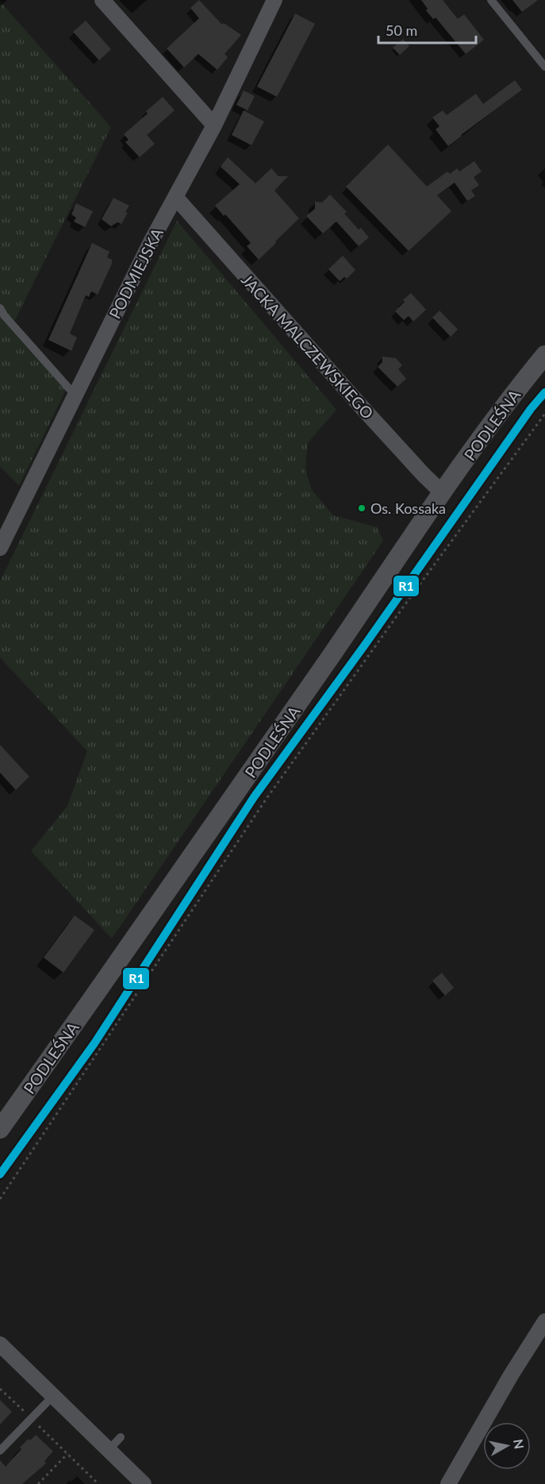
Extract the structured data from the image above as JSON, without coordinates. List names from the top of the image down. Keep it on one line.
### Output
{"streets":{"street":["PODMIEJSKA","JACKA MALCZEWSKIEGO","PODLEŚNA"]},"crossings":[["PODMIEJSKA","JACKA MALCZEWSKIEGO"],["JACKA MALCZEWSKIEGO","PODLEŚNA"]],"places":["Os. Kossaka"],"lines":["transit line R1"],"scale_bar":"50 m","north":"right"}
